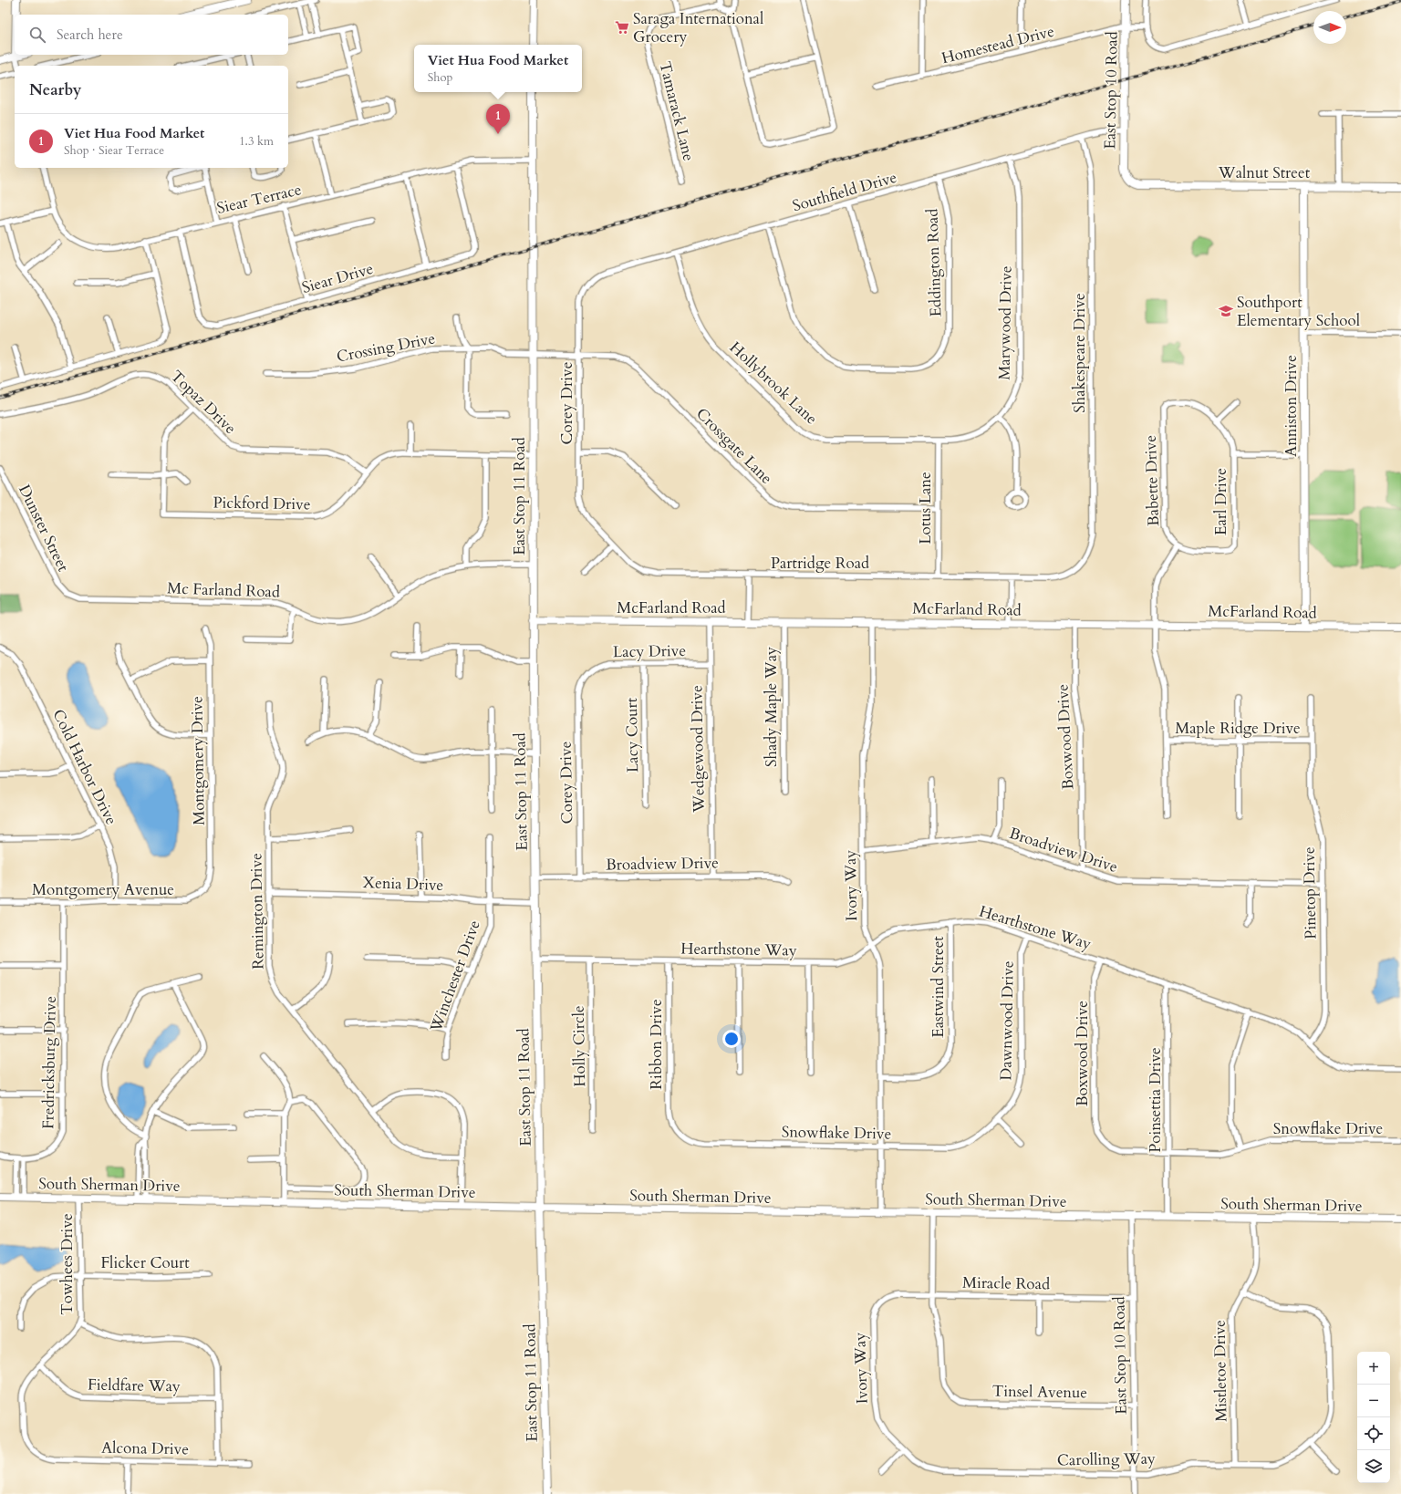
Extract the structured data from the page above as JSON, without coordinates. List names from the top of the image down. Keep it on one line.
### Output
{"streets":{"street":["Homestead Drive","East Stop 10 Road","Tamarack Lane","Walnut Street","Southfield Drive","Siear Terrace","Eddington Road","Siear Drive","Marywood Drive","Crossing Drive","Shakespeare Drive","Hollybrook Lane","Topaz Drive","Corey Drive","Anniston Drive","Crossgate Lane","Babette Drive","East Stop 11 Road","Earl Drive","Pickford Drive","Lotus Lane","Dunster Street","Partridge Road","Mc Farland Road","McFarland Road","Lacy Drive","Shady Maple Way","Maple Ridge Drive","Lacy Court","Boxwood Drive","Wedgewood Drive","Montgomery Drive","Cold Harbor Drive","Broadview Drive","Xenia Drive","Ivory Way","Montgomery Avenue","Pinetop Drive","Remington Drive","Hearthstone Way","Winchester Drive","Eastwind Street","Dawnwood Drive","Ribbon Drive","Holly Circle","Fredricksburg Drive","Poinsettia Drive","Snowflake Drive","South Sherman Drive","Flicker Court","Towhees Drive","Miracle Road","Mistletoe Drive","Fieldfare Way","Tinsel Avenue","Alcona Drive","Carolling Way"]},"crossings":[["Homestead Drive","East Stop 10 Road"],["East Stop 10 Road","Walnut Street"],["East Stop 10 Road","Southfield Drive"],["East Stop 10 Road","South Sherman Drive"],["East Stop 10 Road","Miracle Road"],["East Stop 10 Road","Tinsel Avenue"],["East Stop 10 Road","Carolling Way"],["Walnut Street","Anniston Drive"],["Southfield Drive","Eddington Road"],["Southfield Drive","Marywood Drive"],["Southfield Drive","Shakespeare Drive"],["Southfield Drive","Hollybrook Lane"],["Southfield Drive","Corey Drive"],["Siear Terrace","Siear Drive"],["Siear Terrace","East Stop 11 Road"],["Marywood Drive","Hollybrook Lane"],["Marywood Drive","Lotus Lane"],["Crossing Drive","Crossgate Lane"],["Crossing Drive","East Stop 11 Road"],["Shakespeare Drive","Partridge Road"],["Hollybrook Lane","Lotus Lane"],["Topaz Drive","Pickford Drive"],["Corey Drive","Crossgate Lane"],["Corey Drive","Partridge Road"],["Corey Drive","Lacy Drive"],["Corey Drive","Broadview Drive"],["Anniston Drive","McFarland Road"],["Crossgate Lane","East Stop 11 Road"],["Crossgate Lane","Lotus Lane"],["Babette Drive","Earl Drive"],["East Stop 11 Road","Pickford Drive"],["East Stop 11 Road","Mc Farland Road"],["East Stop 11 Road","McFarland Road"],["East Stop 11 Road","Broadview Drive"],["East Stop 11 Road","Xenia Drive"],["East Stop 11 Road","Hearthstone Way"],["East Stop 11 Road","South Sherman Drive"],["Lotus Lane","Partridge Road"],["Dunster Street","Mc Farland Road"],["McFarland Road","Shady Maple Way"],["McFarland Road","Boxwood Drive"],["McFarland Road","Wedgewood Drive"],["McFarland Road","Ivory Way"],["Lacy Drive","Lacy Court"],["Lacy Drive","Wedgewood Drive"],["Maple Ridge Drive","Pinetop Drive"],["Boxwood Drive","Broadview Drive"],["Boxwood Drive","Hearthstone Way"],["Boxwood Drive","Snowflake Drive"],["Wedgewood Drive","Broadview Drive"],["Montgomery Drive","Montgomery Avenue"],["Cold Harbor Drive","Montgomery Avenue"],["Broadview Drive","Ivory Way"],["Broadview Drive","Pinetop Drive"],["Xenia Drive","Remington Drive"],["Xenia Drive","Winchester Drive"],["Ivory Way","Hearthstone Way"],["Ivory Way","Eastwind Street"],["Ivory Way","Snowflake Drive"],["Ivory Way","South Sherman Drive"],["Ivory Way","Miracle Road"],["Ivory Way","Carolling Way"],["Montgomery Avenue","Fredricksburg Drive"],["Pinetop Drive","Hearthstone Way"],["Hearthstone Way","Eastwind Street"],["Hearthstone Way","Dawnwood Drive"],["Hearthstone Way","Ribbon Drive"],["Hearthstone Way","Holly Circle"],["Hearthstone Way","Poinsettia Drive"],["Dawnwood Drive","Snowflake Drive"],["Ribbon Drive","Snowflake Drive"],["Poinsettia Drive","Snowflake Drive"],["Poinsettia Drive","South Sherman Drive"],["South Sherman Drive","Towhees Drive"],["South Sherman Drive","Mistletoe Drive"],["Flicker Court","Towhees Drive"],["Towhees Drive","Fieldfare Way"],["Towhees Drive","Alcona Drive"],["Miracle Road","Tinsel Avenue"],["Mistletoe Drive","Carolling Way"]],"places":{"supermarket":["Saraga International Grocery"],"school or university":["Southport Elementary School"]},"north":"right","page":{"search":"Search here","popup":["Viet Hua Food Market","Shop"],"heading":"Nearby","pins":"1","list":[{"mark":"1","name":"Viet Hua Food Market","note":"Shop · Siear Terrace","value":"1.3 km"}],"map_buttons":["+","−"]}}
